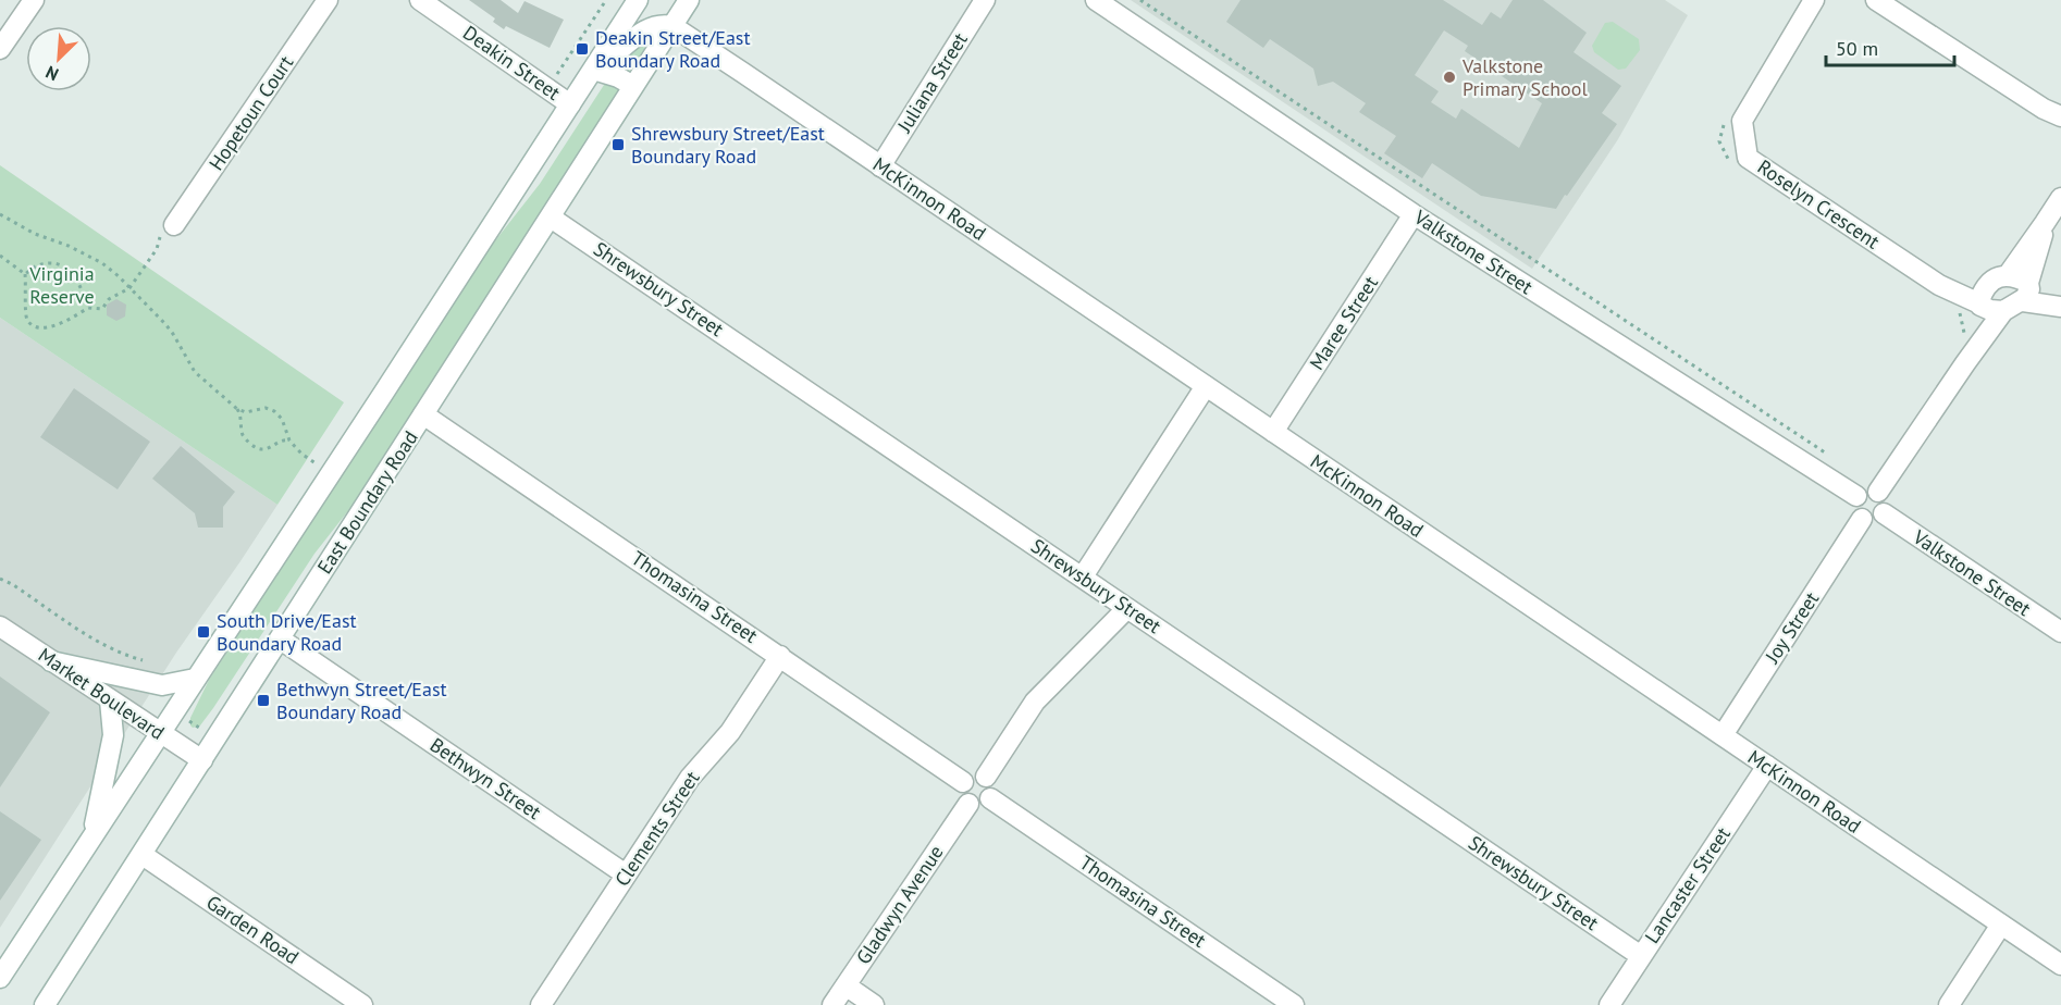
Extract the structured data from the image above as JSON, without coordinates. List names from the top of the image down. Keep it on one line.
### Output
{"streets":{"street":["Deakin Street","Juliana Street","Hopetoun Court","McKinnon Road","Roselyn Crescent","Valkstone Street","Shrewsbury Street","Maree Street","East Boundary Road","Thomasina Street","Joy Street","Market Boulevard","Bethwyn Street","Clements Street","Lancaster Street","Gladwyn Avenue","Garden Road"]},"crossings":[["Juliana Street","McKinnon Road"],["McKinnon Road","Maree Street"],["McKinnon Road","East Boundary Road"],["McKinnon Road","Joy Street"],["McKinnon Road","Lancaster Street"],["Valkstone Street","Maree Street"],["Valkstone Street","Joy Street"],["Shrewsbury Street","East Boundary Road"],["Shrewsbury Street","Lancaster Street"],["East Boundary Road","Thomasina Street"],["East Boundary Road","Market Boulevard"],["East Boundary Road","Bethwyn Street"],["East Boundary Road","Garden Road"],["Thomasina Street","Clements Street"],["Thomasina Street","Gladwyn Avenue"],["Bethwyn Street","Clements Street"]],"parks":["Virginia Reserve"],"places":{"transit":["Deakin Street/East Boundary Road","Shrewsbury Street/East Boundary Road","South Drive/East Boundary Road","Bethwyn Street/East Boundary Road"],"other":["Valkstone Primary School"]},"scale_bar":"50 m","north":"bottom left"}
